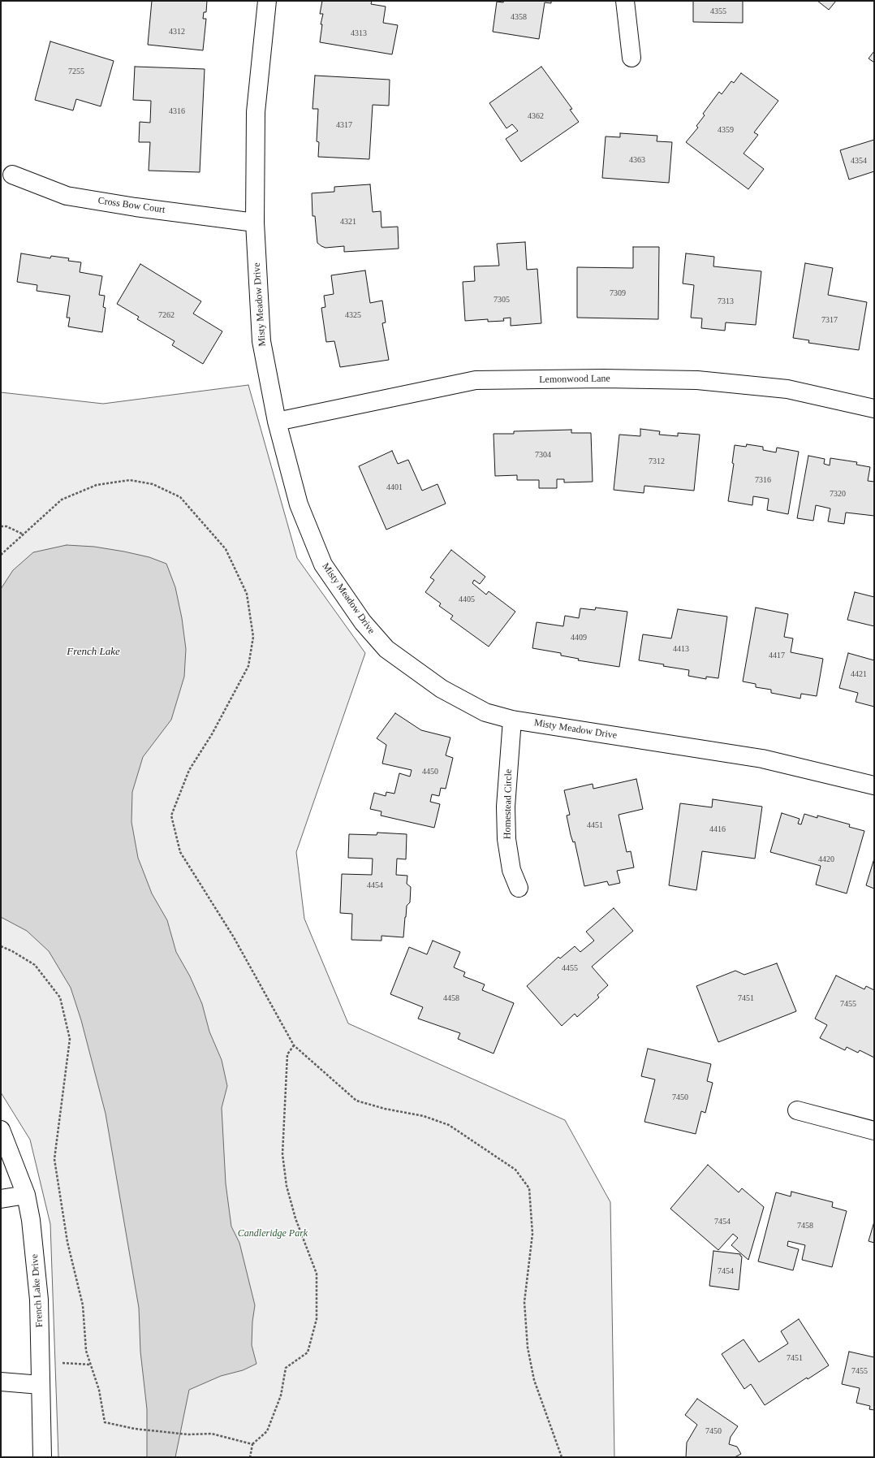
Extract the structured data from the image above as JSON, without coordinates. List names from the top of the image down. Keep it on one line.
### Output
{"streets":{"street":["Cross Bow Court","Misty Meadow Drive","Lemonwood Lane","Homestead Circle","French Lake Drive"]},"crossings":[["Cross Bow Court","Misty Meadow Drive"],["Misty Meadow Drive","Lemonwood Lane"],["Misty Meadow Drive","Homestead Circle"]],"water":["French Lake"],"parks":["Candleridge Park"],"house_numbers":["4355","4358","4312","4313","7255","4316","4362","4317","4359","4363","4354","4321","7309","7305","7313","7262","4325","7317","7304","7312","7316","4401","7320","4405","4409","4413","4417","4421","4450","4451","4416","4420","4454","4455","4458","7451","7455","7450","7454","7458","7454","7451","7455","7450"]}
